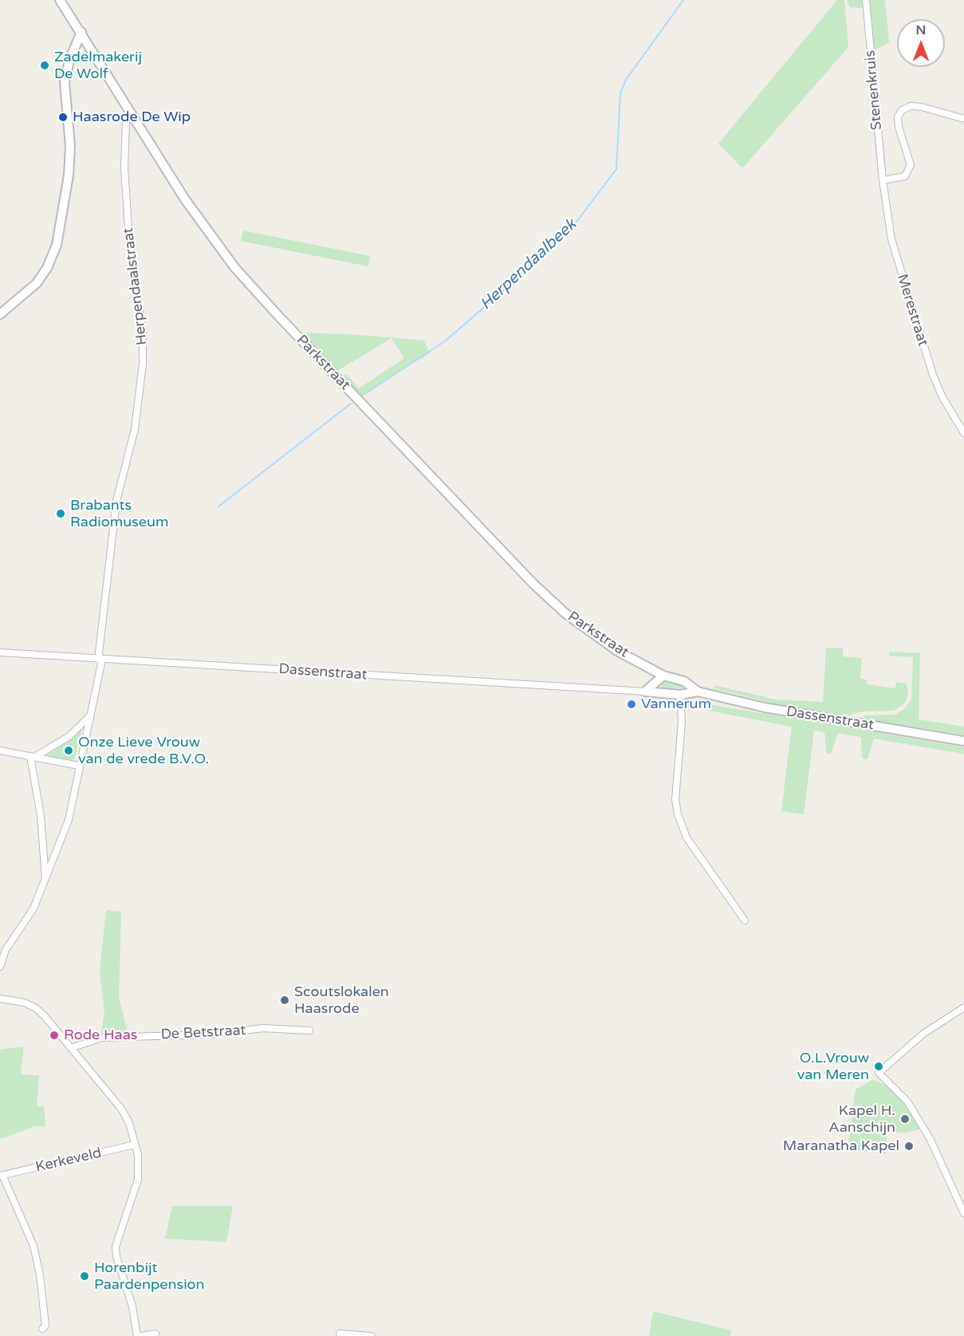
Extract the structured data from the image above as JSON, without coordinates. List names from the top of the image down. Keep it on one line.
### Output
{"streets":{"street":["Stenenkruis","Herpendaalstraat","Merestraat","Parkstraat","Dassenstraat","De Betstraat","Kerkeveld"]},"crossings":[["Stenenkruis","Merestraat"],["Herpendaalstraat","Parkstraat"],["Herpendaalstraat","Dassenstraat"],["Parkstraat","Dassenstraat"]],"water":["Herpendaalbeek"],"places":["Zadelmakerij De Wolf","Haasrode De Wip","Brabants Radiomuseum","Vannerum","Onze Lieve Vrouw van de vrede B.V.O.","Scoutslokalen Haasrode","Rode Haas","O.L.Vrouw van Meren","Kapel H. Aanschijn","Maranatha Kapel","Horenbijt Paardenpension"],"north":"top"}
